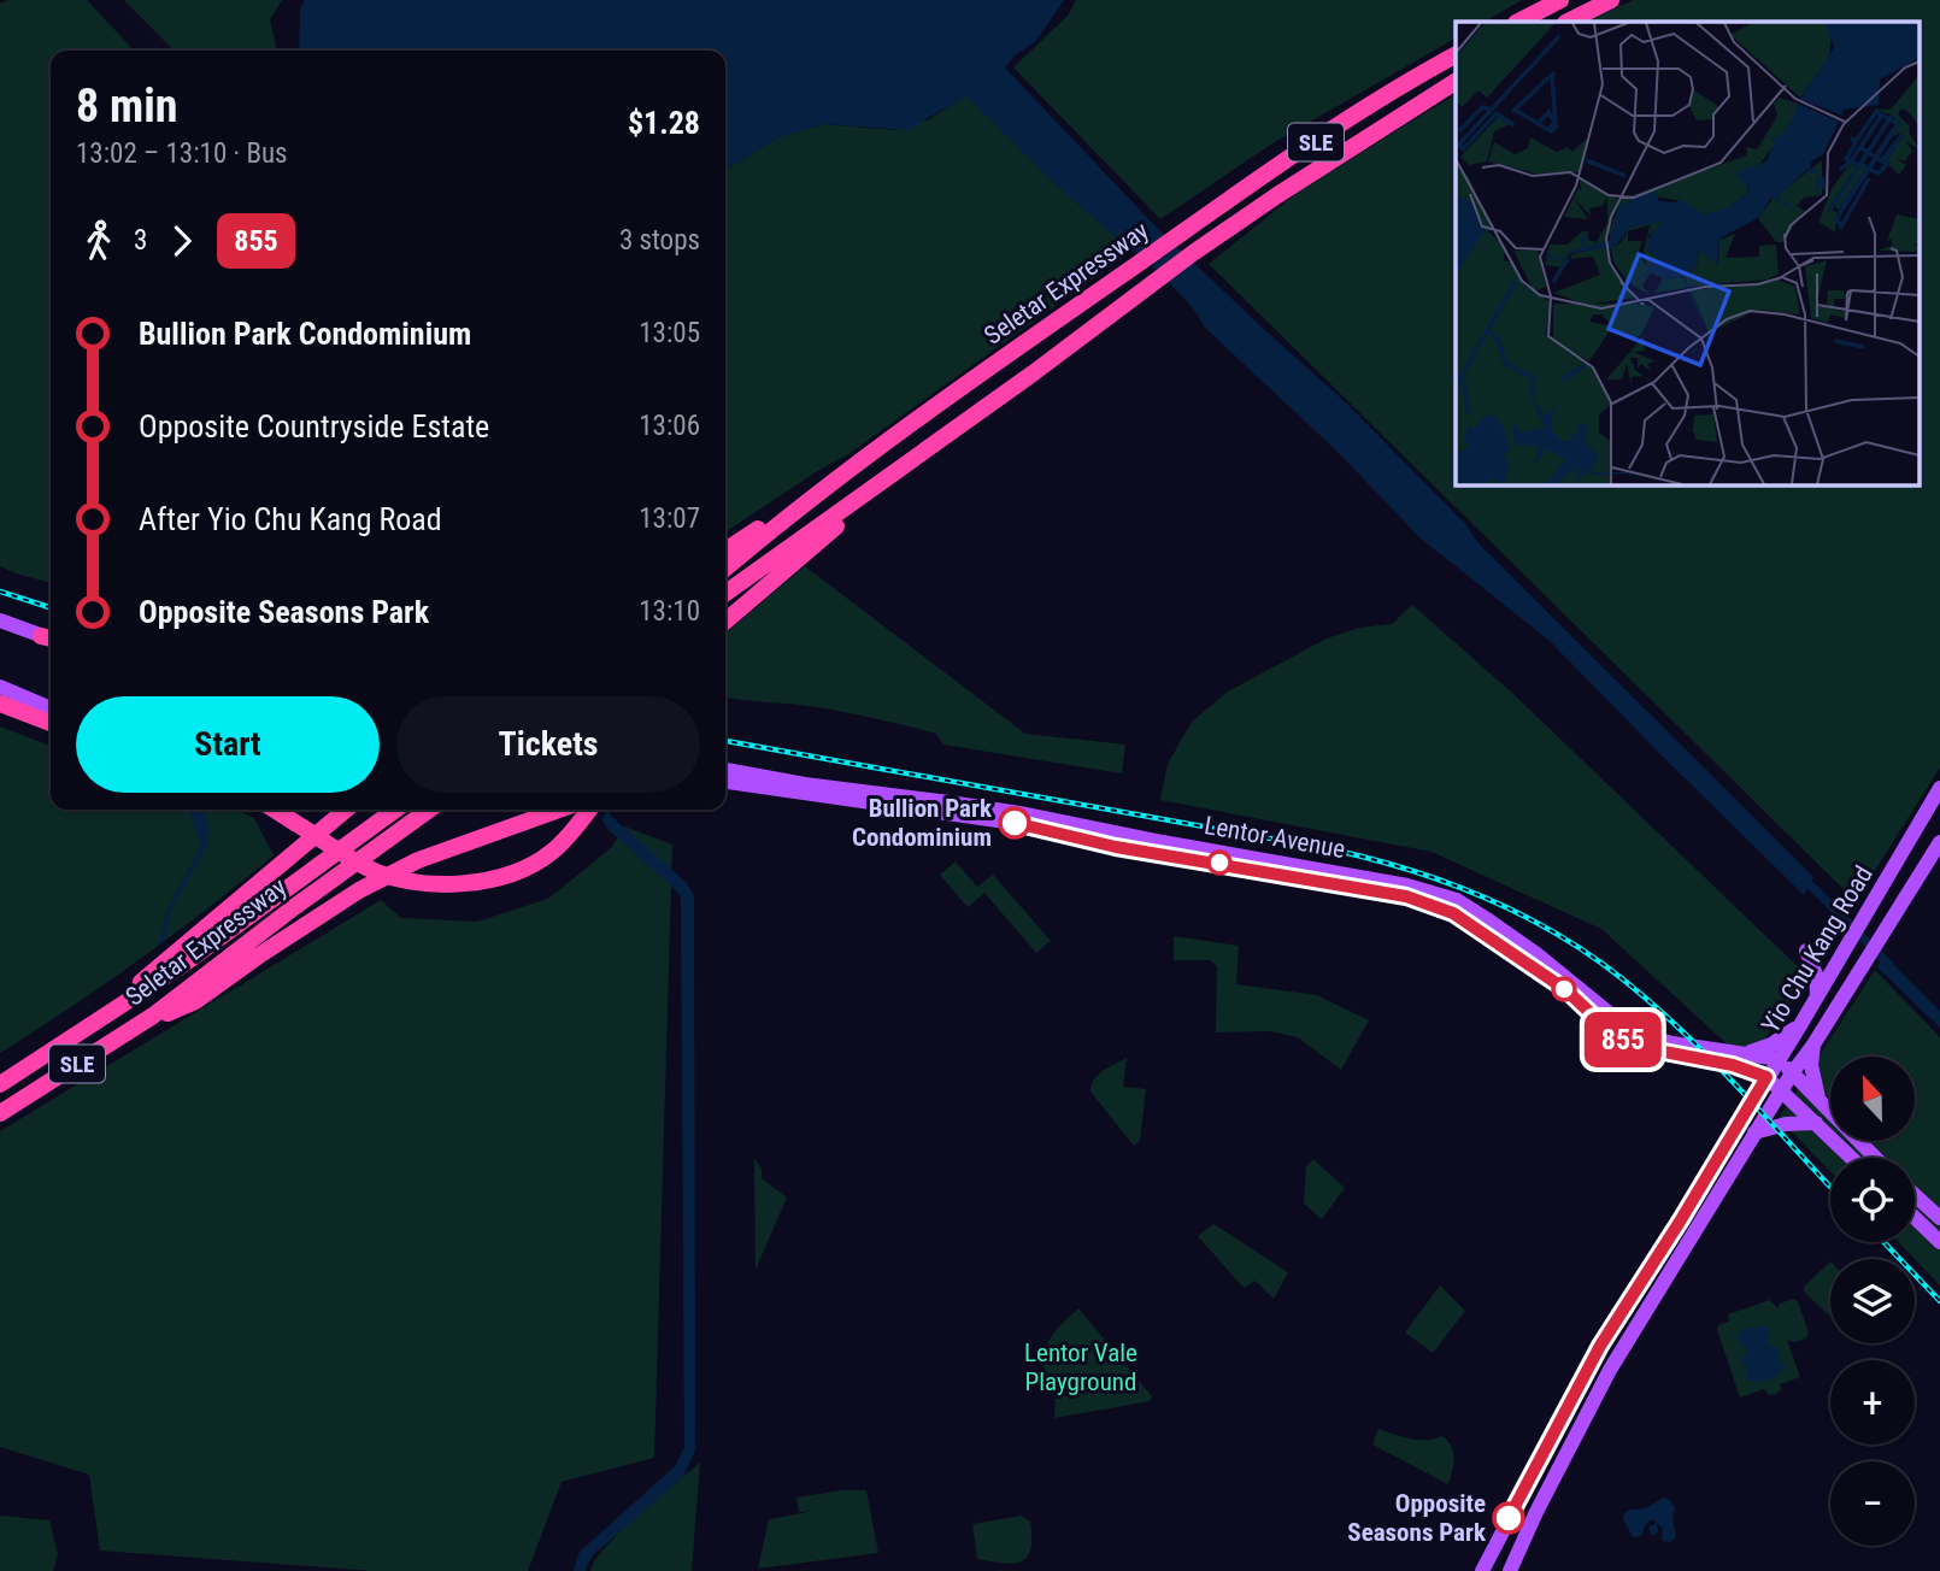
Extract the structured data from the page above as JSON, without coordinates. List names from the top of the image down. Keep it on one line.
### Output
{"streets":{"highway":["SLE","Seletar Expressway"],"main road":["Lentor Avenue","Yio Chu Kang Road"]},"crossings":[["Lentor Avenue","Yio Chu Kang Road"]],"parks":["Lentor Vale Playground"],"places":["Bullion Park Condominium","Opposite Seasons Park"],"lines":["bus line 855"],"north":"top","page":{"on_map":"855","heading":["8 min","13:02 – 13:10 · Bus","$1.28"],"legs":["3","855","3 stops"],"list":[{"name":"Bullion Park Condominium","value":"13:05"},{"name":"Opposite Countryside Estate","value":"13:06"},{"name":"After Yio Chu Kang Road","value":"13:07"},{"name":"Opposite Seasons Park","value":"13:10"}],"buttons":["Start","Tickets"],"map_buttons":["+","−"]}}
